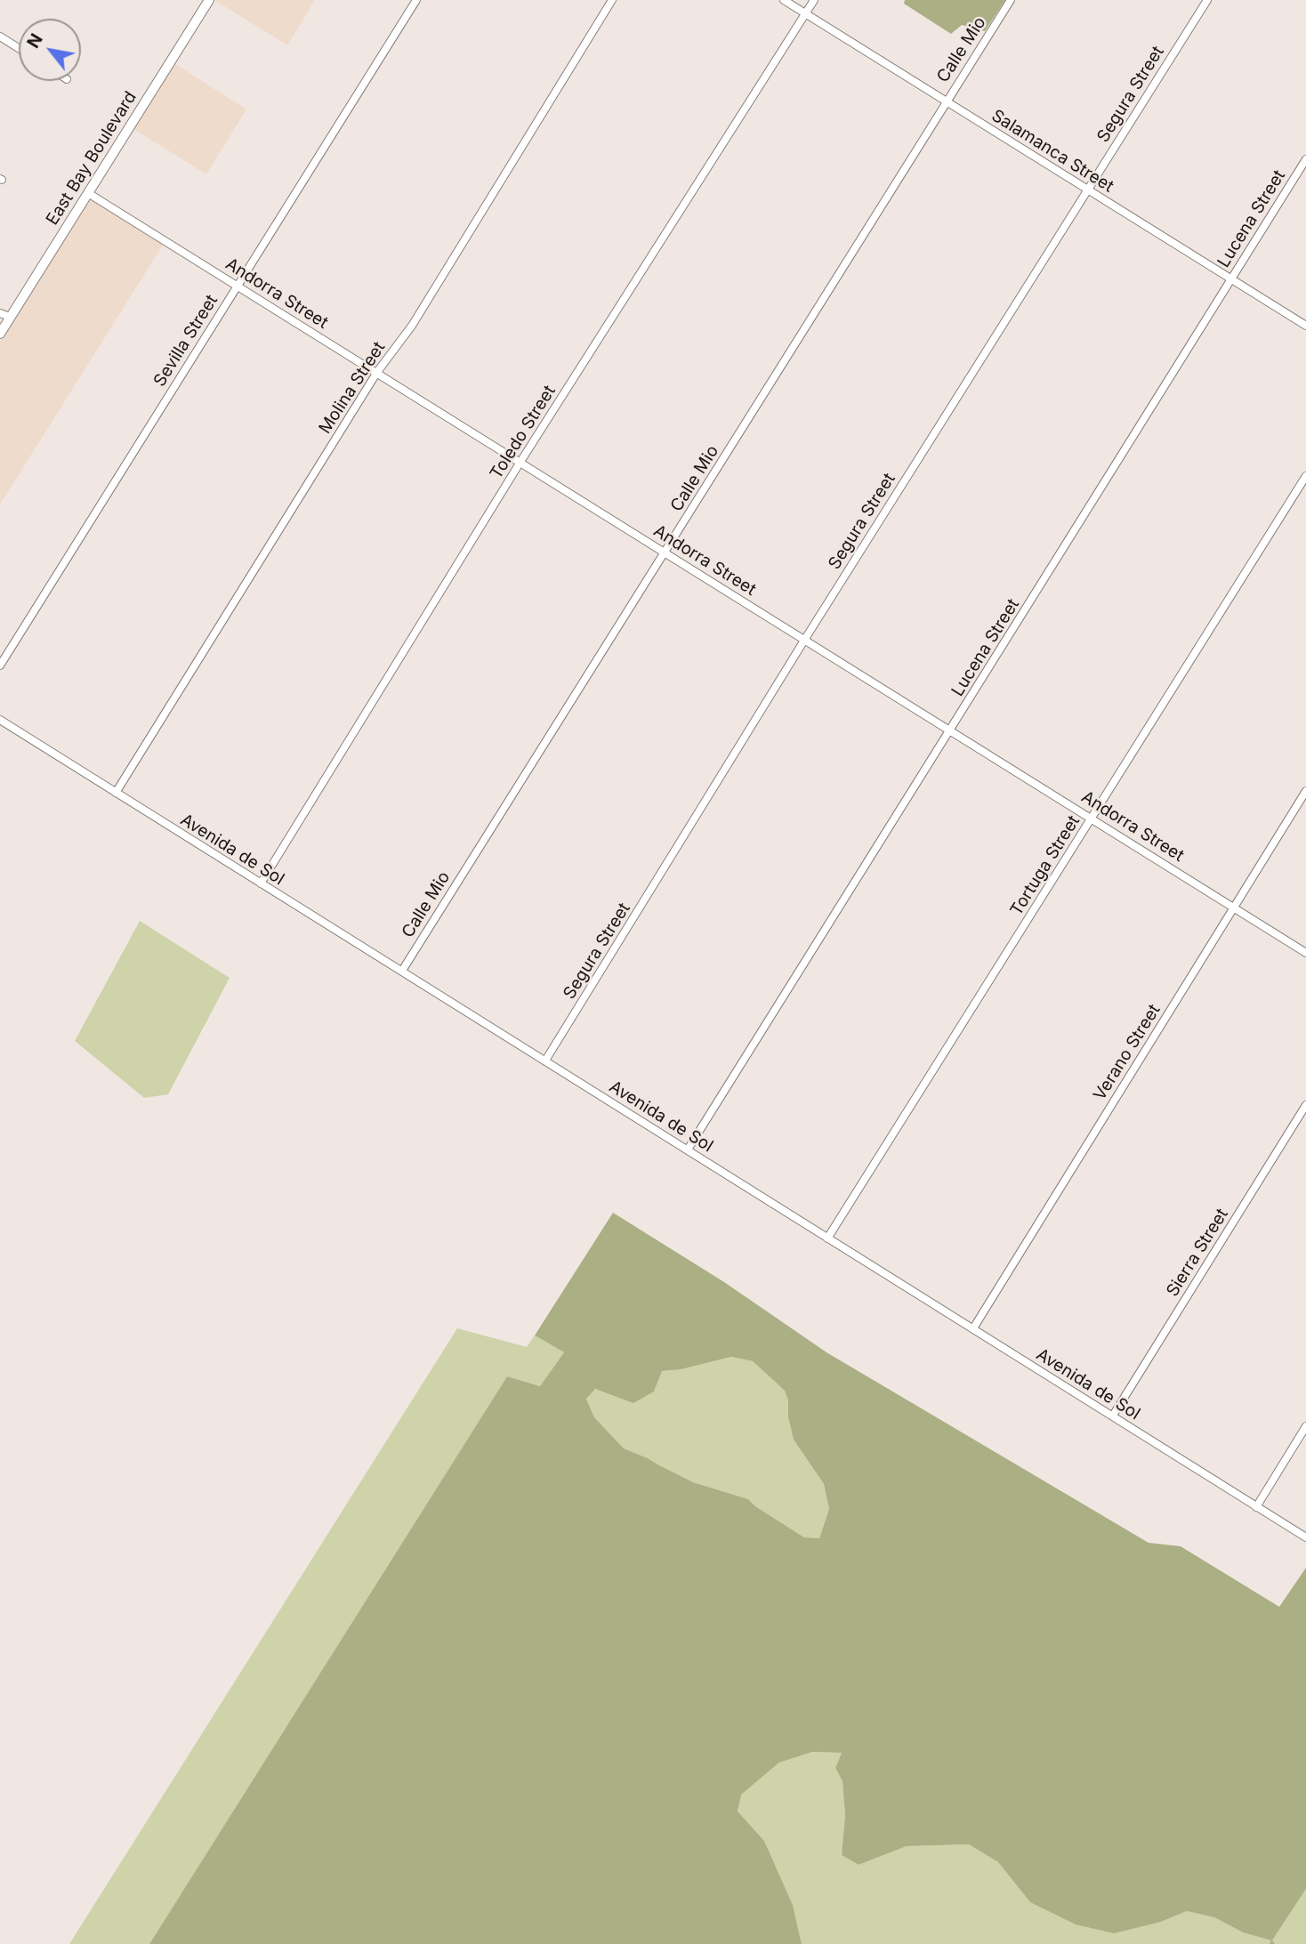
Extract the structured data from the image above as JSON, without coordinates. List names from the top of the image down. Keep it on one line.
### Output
{"streets":{"main road":["East Bay Boulevard"],"street":["Calle Mio","Segura Street","Salamanca Street","Lucena Street","Andorra Street","Sevilla Street","Molina Street","Toledo Street","Avenida de Sol","Tortuga Street","Verano Street","Sierra Street"]},"crossings":[["Calle Mio","Salamanca Street"],["Calle Mio","Andorra Street"],["Calle Mio","Avenida de Sol"],["Segura Street","Salamanca Street"],["Segura Street","Andorra Street"],["Segura Street","Avenida de Sol"],["Salamanca Street","Lucena Street"],["Salamanca Street","Toledo Street"],["East Bay Boulevard","Andorra Street"],["Lucena Street","Andorra Street"],["Lucena Street","Avenida de Sol"],["Andorra Street","Sevilla Street"],["Andorra Street","Molina Street"],["Andorra Street","Toledo Street"],["Andorra Street","Tortuga Street"],["Andorra Street","Verano Street"],["Molina Street","Avenida de Sol"],["Toledo Street","Avenida de Sol"],["Avenida de Sol","Tortuga Street"],["Avenida de Sol","Verano Street"],["Avenida de Sol","Sierra Street"]],"north":"top left"}
